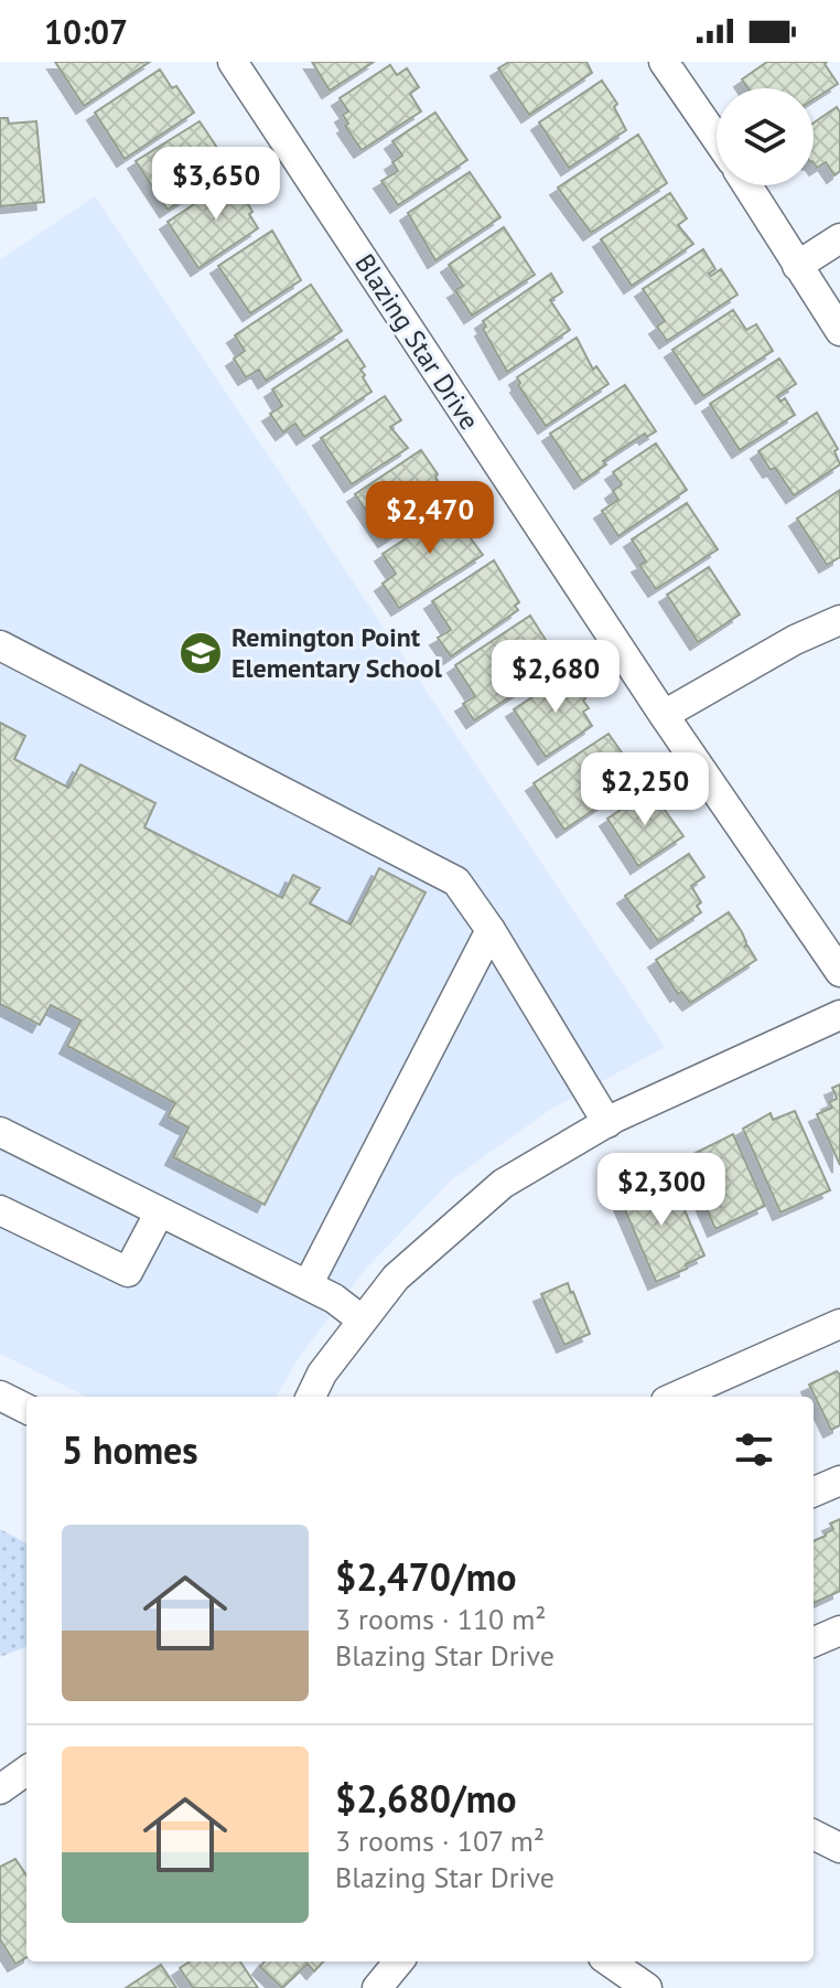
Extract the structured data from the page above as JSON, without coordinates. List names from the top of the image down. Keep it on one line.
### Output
{"streets":{"street":["Blazing Star Drive"]},"places":{"school or university":["Remington Point Elementary School"]},"page":{"status":"10:07","price":["$3,650","$2,470","$2,680","$2,250","$2,300"],"heading":"5 homes","list":[{"name":"$2,470/mo","note":"3 rooms · 110 m² · Blazing Star Drive"},{"name":"$2,680/mo","note":"3 rooms · 107 m² · Blazing Star Drive"}]}}
